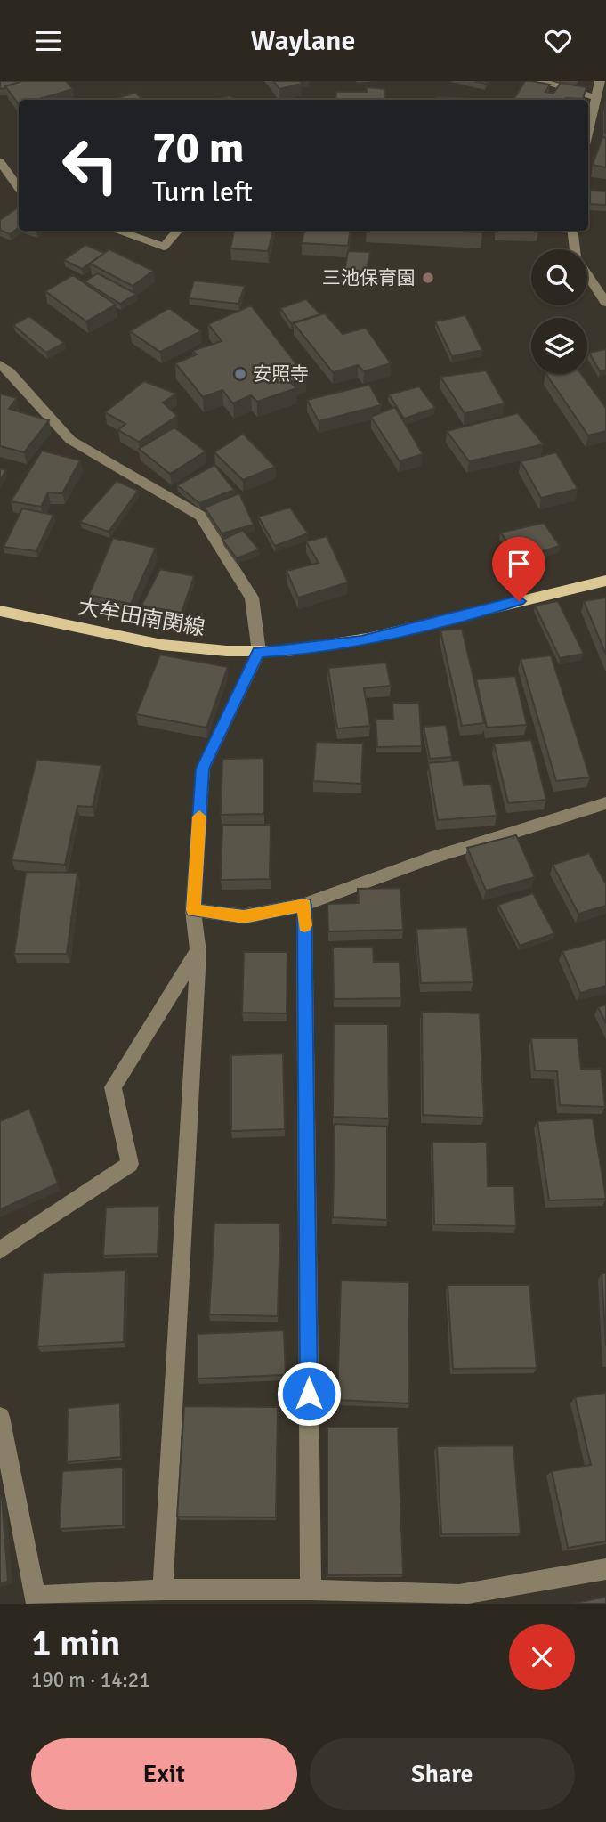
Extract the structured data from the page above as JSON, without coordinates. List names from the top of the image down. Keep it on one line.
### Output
{"streets":{"main road":["大牟田南関線"]},"places":["三池保育園","安照寺"],"page":{"header":"Waylane","turn":["70 m","Turn left"],"heading":["1 min","190 m · 14:21"],"buttons":["Exit","Share"]}}
